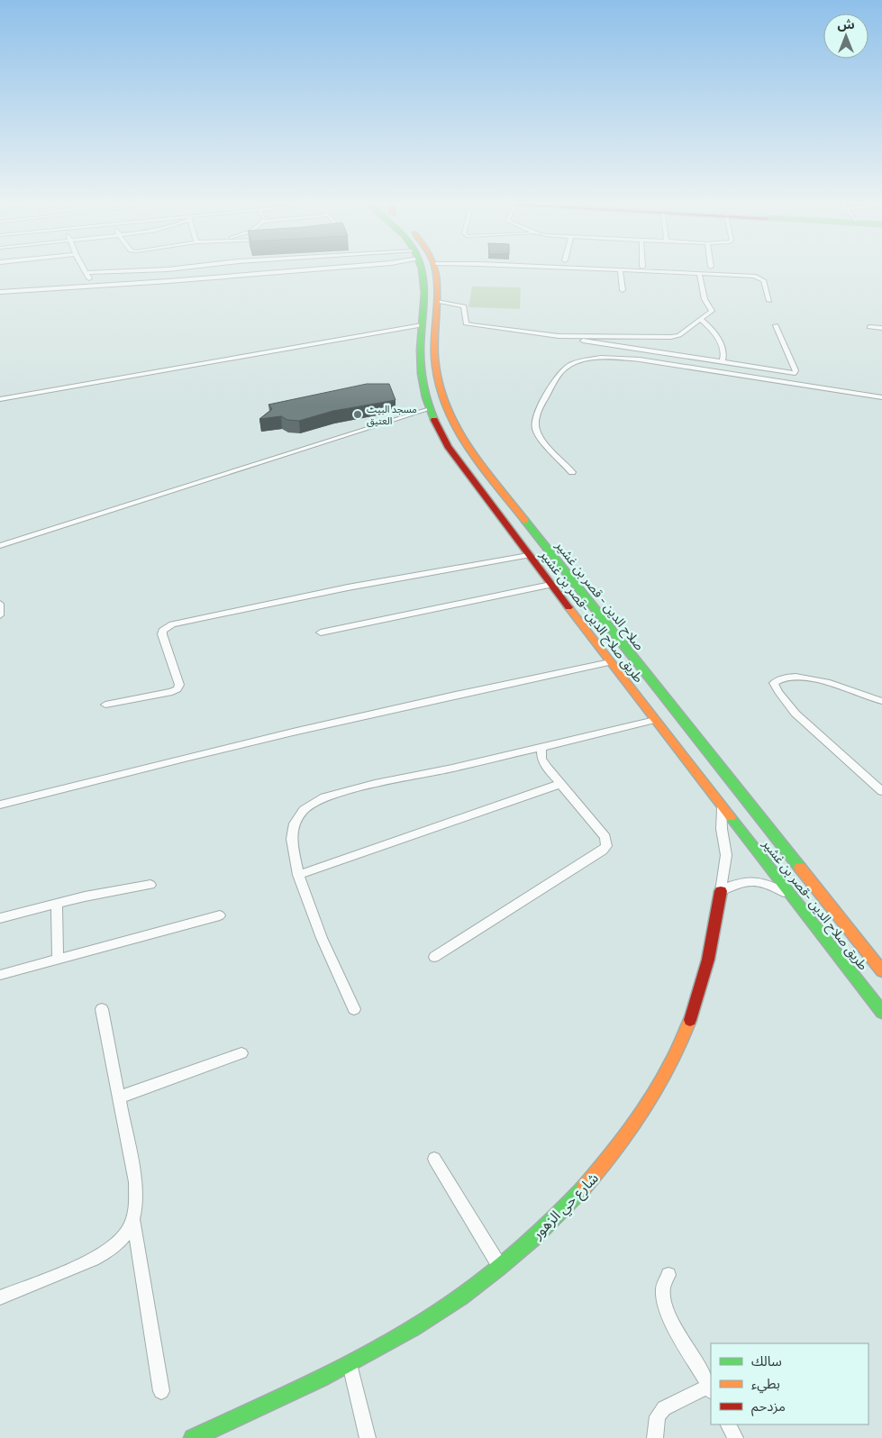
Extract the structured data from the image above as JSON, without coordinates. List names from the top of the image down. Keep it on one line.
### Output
{"streets":{"main road":["صلاح الدين - قصر بن غشير","طريق صلاح الدين -قصر بن غشير","شارع حي الزهور"]},"crossings":[["طريق صلاح الدين -قصر بن غشير","شارع حي الزهور"]],"places":["مسجد البيت العتيق"],"legend":["سالك","بطيء","مزدحم"],"north":"top"}
